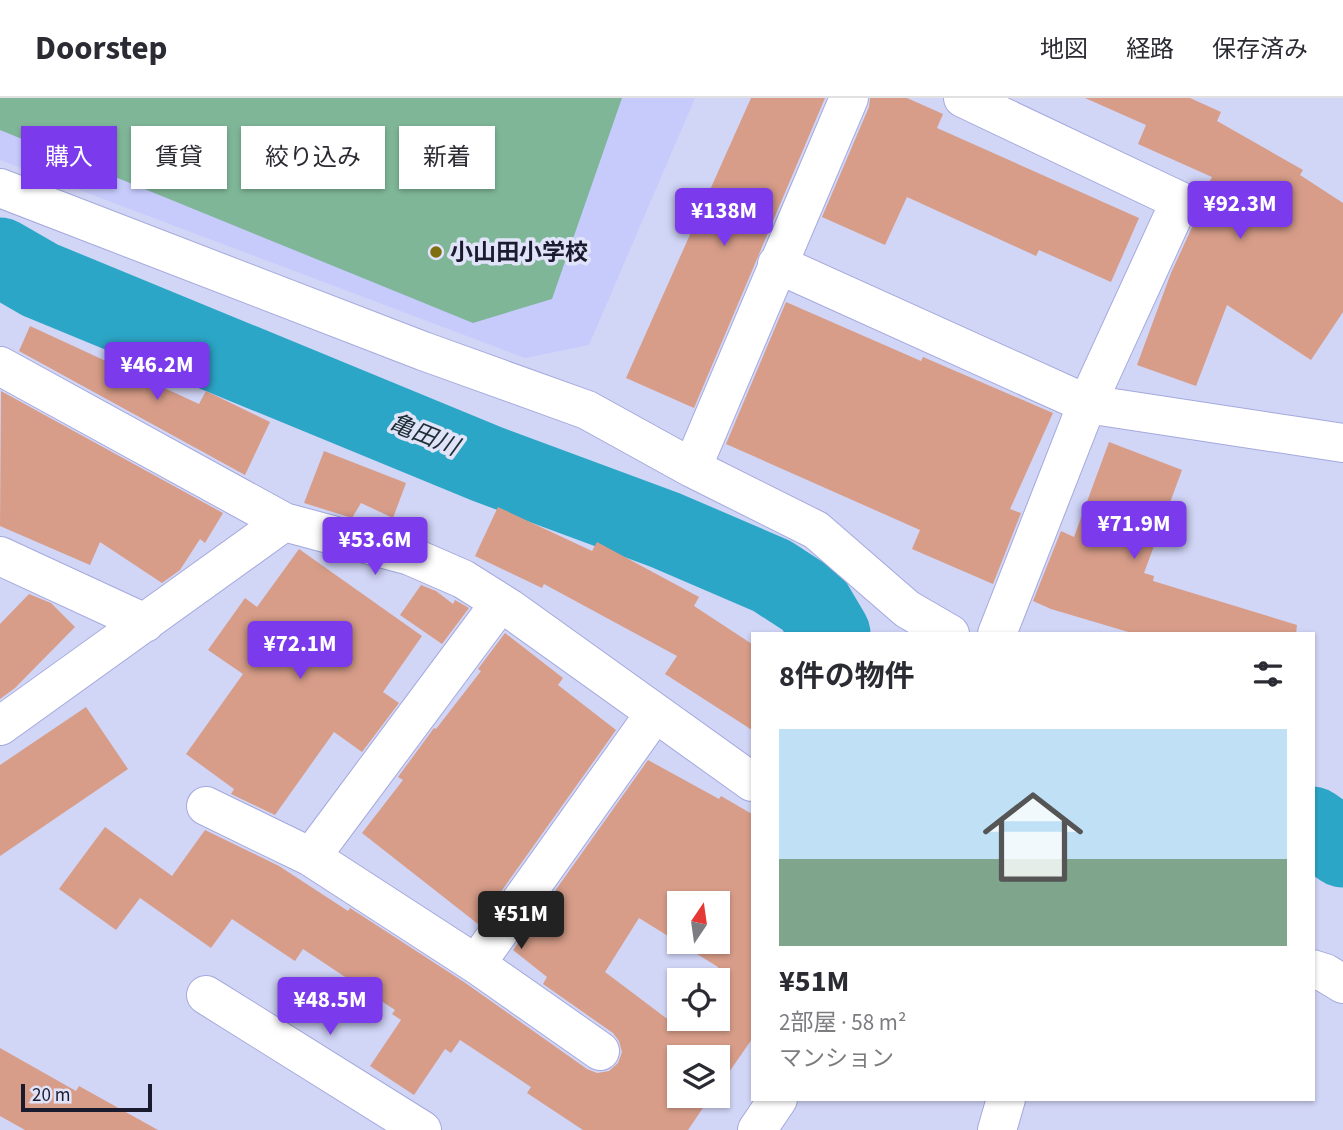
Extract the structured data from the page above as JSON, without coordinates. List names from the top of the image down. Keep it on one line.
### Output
{"water":["亀田川"],"places":["小山田小学校"],"scale_bar":"20 m","north":"top","page":{"header":"Doorstep","nav":["地図","経路","保存済み"],"chip":["購入","賃貸","絞り込み","新着"],"price":["¥92.3M","¥138M","¥46.2M","¥71.9M","¥53.6M","¥72.1M","¥51M","¥48.5M"],"heading":"8件の物件","list":[{"name":"¥51M","note":"2部屋 · 58 m² · マンション"}],"scale":"20 m"}}
